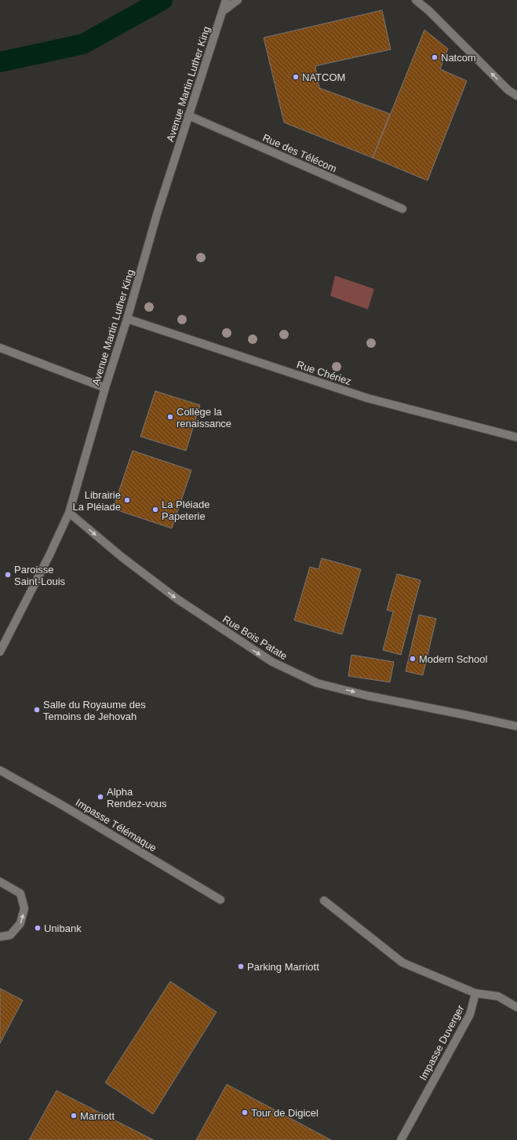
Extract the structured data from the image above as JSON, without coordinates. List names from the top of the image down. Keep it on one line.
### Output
{"streets":{"street":["Avenue Martin Luther King","Rue des Télécom","Rue Chériez","Rue Bois Patate","Impasse Télémaque","Impasse Duverger"]},"crossings":[["Avenue Martin Luther King","Rue des Télécom"],["Avenue Martin Luther King","Rue Chériez"],["Avenue Martin Luther King","Rue Bois Patate"]],"one_way":["Rue Bois Patate"],"places":["Natcom","NATCOM","Collège la renaissance","Librairie La Pléiade","La Pléiade Papeterie","Paroisse Saint-Louis","Modern School","Salle du Royaume des Temoins de Jehovah","Alpha Rendez-vous","Unibank","Parking Marriott","Tour de Digicel","Marriott"]}
